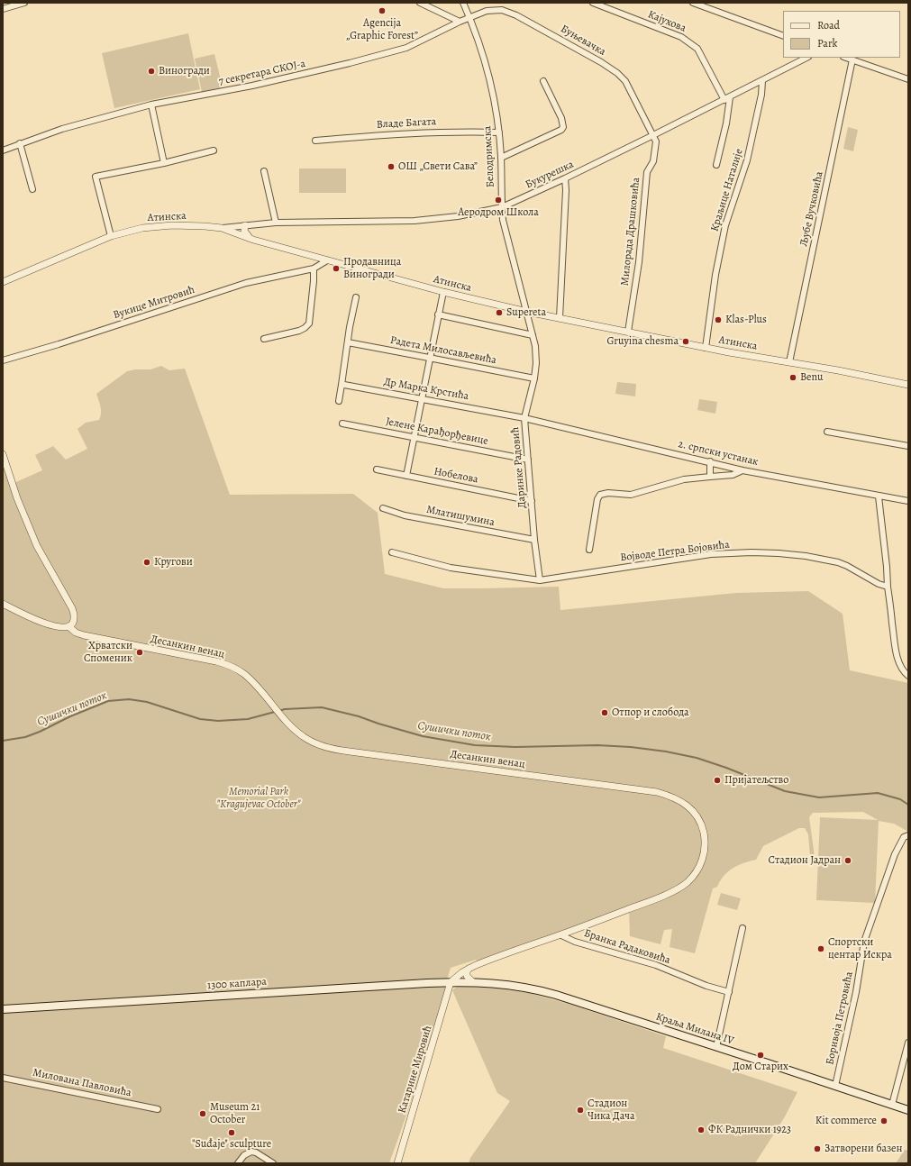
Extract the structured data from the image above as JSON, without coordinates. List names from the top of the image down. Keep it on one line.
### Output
{"streets":{"main road":["1300 каплара","Краља Милана IV"],"street":["Кајухова","Буњевачка","7 секретара СКОЈ-а","Владе Багата","Белодримска","Букурешка","Краљице Наталије","Љубе Вучковића","Атинска","Милорада Драшковића","Вукице Митровић","Радета Милосављевића","Др Марка Крстића","Јелене Карађорђевице","2. српски устанак","Даринке Радовић","Нобелова","Млатишумина","Војводе Петра Бојовића","Десанкин венац","Бранка Радаковића","Боривоја Петровића","Катарине Мировић","Милована Павловића"]},"crossings":[["Кајухова","Букурешка"],["Буњевачка","7 секретара СКОЈ-а"],["Буњевачка","Белодримска"],["Буњевачка","Букурешка"],["Буњевачка","Милорада Драшковића"],["Владе Багата","Белодримска"],["Белодримска","Букурешка"],["Белодримска","Атинска"],["Белодримска","Даринке Радовић"],["Букурешка","Краљице Наталије"],["Букурешка","Атинска"],["Букурешка","Милорада Драшковића"],["Краљице Наталије","Атинска"],["Љубе Вучковића","Атинска"],["Атинска","Милорада Драшковића"],["Атинска","Вукице Митровић"],["Атинска","Даринке Радовић"],["Радета Милосављевића","Даринке Радовић"],["Др Марка Крстића","2. српски устанак"],["Др Марка Крстића","Даринке Радовић"],["Јелене Карађорђевице","Даринке Радовић"],["2. српски устанак","Даринке Радовић"],["Даринке Радовић","Нобелова"],["Даринке Радовић","Млатишумина"],["Даринке Радовић","Војводе Петра Бојовића"],["Десанкин венац","Бранка Радаковића"],["Десанкин венац","1300 каплара"],["Десанкин венац","Катарине Мировић"],["1300 каплара","Краља Милана IV"],["1300 каплара","Катарине Мировић"],["Боривоја Петровића","Краља Милана IV"]],"water":["Сушички поток"],"parks":["Memorial Park \"Kragujevac October\""],"places":["Agencija „Graphic Forest”","Виногради","ОШ „Свети Сава”","Аеродром Школа","Продавница Виногради","Supereta","Klas-Plus","Gruyina chesma","Benu","Кругови","Хрватски Споменик","Отпор и слобода","Пријатељство","Стадион Јадран","Спортски центар Искра","Дом Старих","Стадион Чика Дача","Museum 21 October","Kit commerce","ФК Раднички 1923","\"Suđaje\" sculpture","Затворени базен"],"legend":["Road","Park"]}
